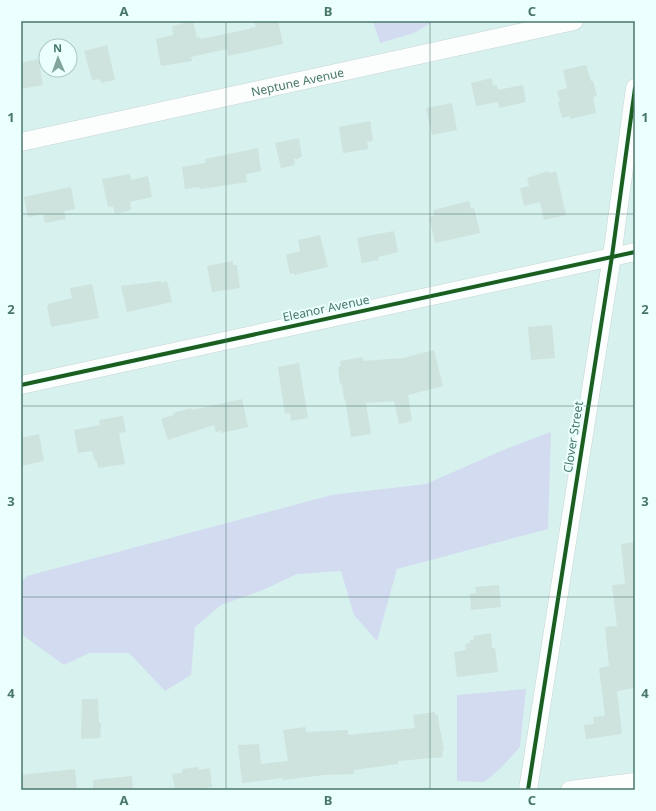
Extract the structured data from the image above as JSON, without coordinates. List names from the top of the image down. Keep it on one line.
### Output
{"streets":{"street":["Neptune Avenue","Eleanor Avenue","Clover Street"]},"crossings":[["Eleanor Avenue","Clover Street"]],"north":"top","grid":{"columns":["A","B","C"],"rows":["1","2","3","4"]}}
